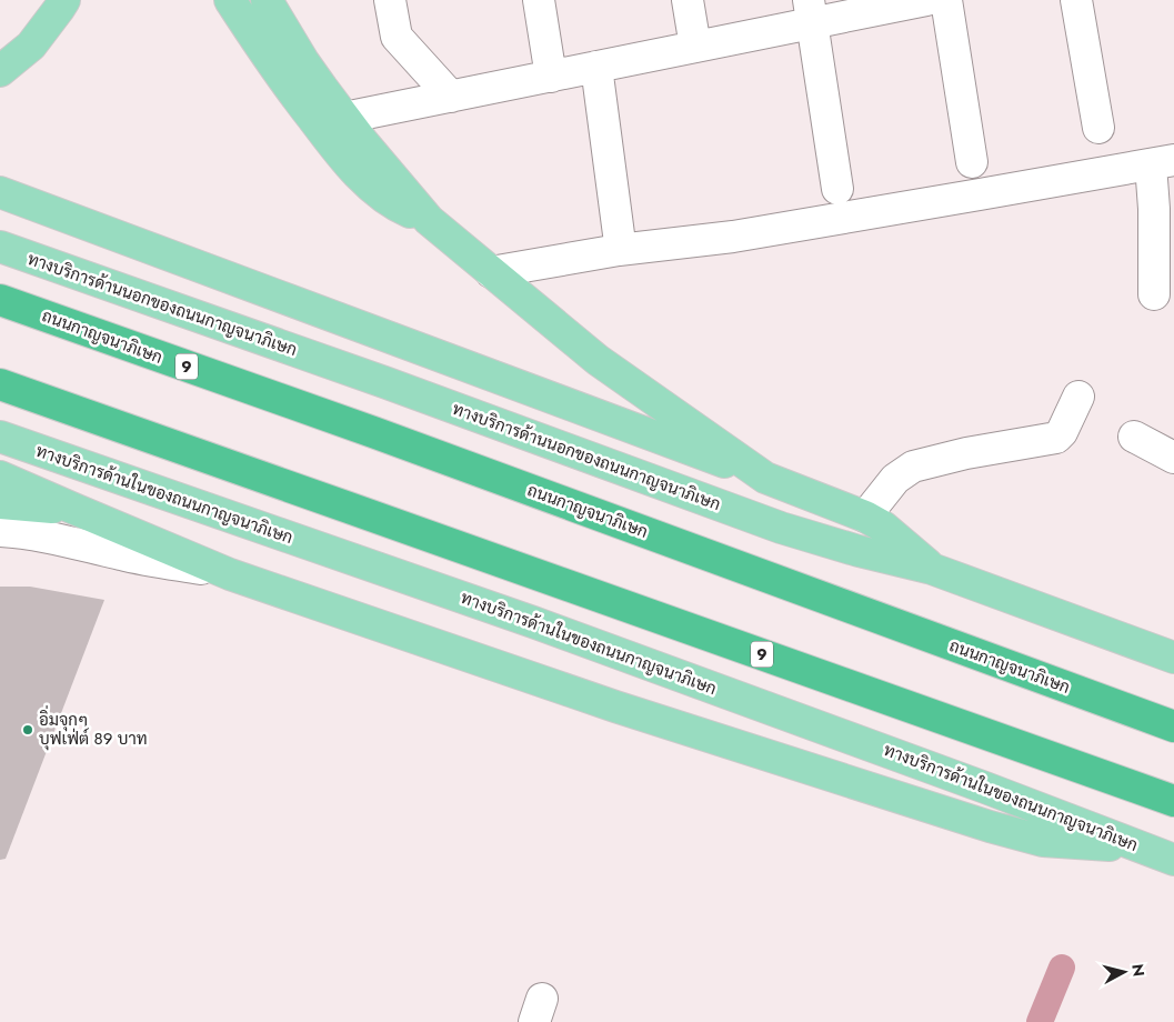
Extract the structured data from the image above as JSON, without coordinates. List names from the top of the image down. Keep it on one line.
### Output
{"streets":{"highway":["ถนนกาญจนาภิเษก","9"],"main road":["ทางบริการด้านนอกของถนนกาญจนาภิเษก","ทางบริการด้านในของถนนกาญจนาภิเษก"]},"places":["อิ่มจุกๆ บุฟเฟ่ต์ 89 บาท"],"north":"right"}
